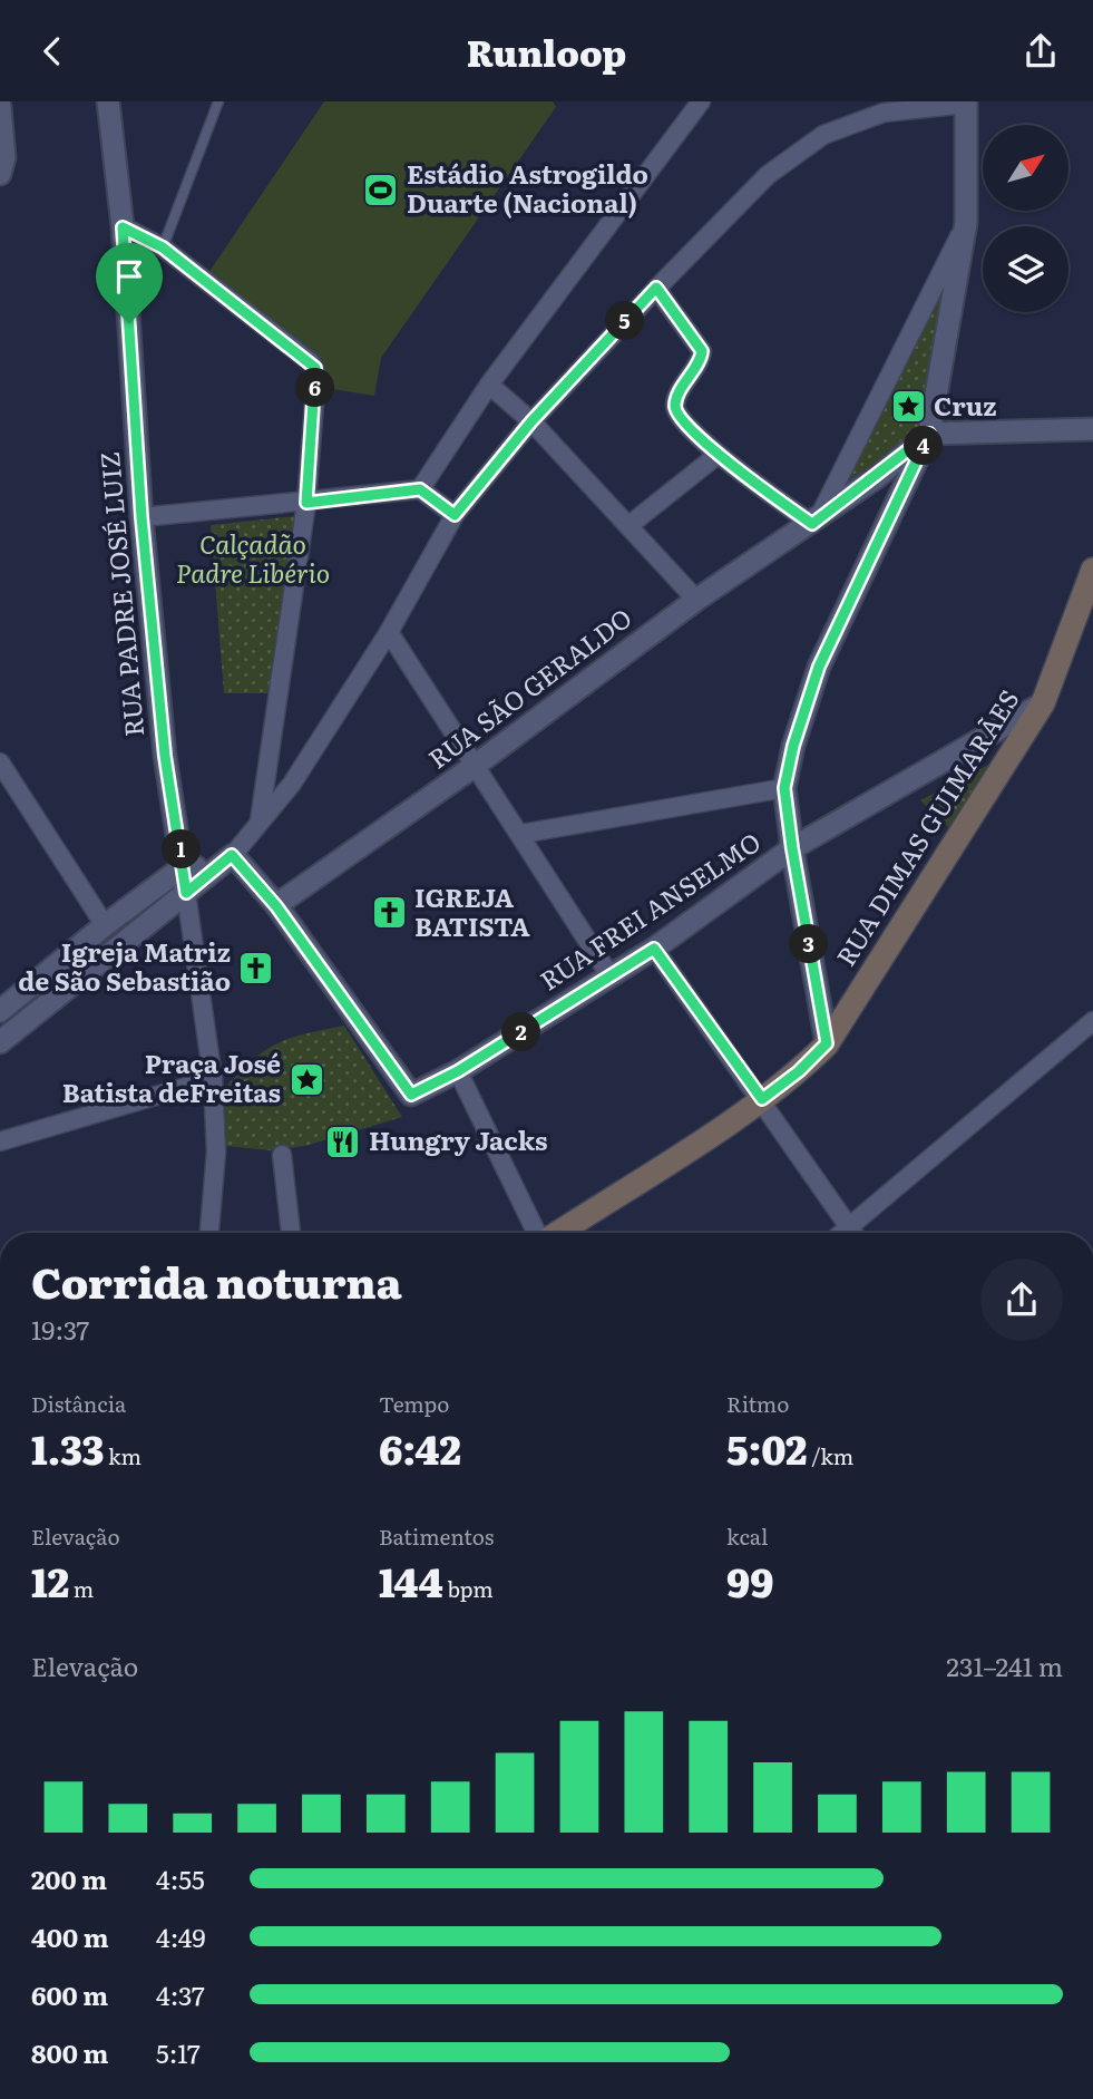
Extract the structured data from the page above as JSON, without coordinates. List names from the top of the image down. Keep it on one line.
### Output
{"streets":{"main road":["RUA DIMAS GUIMARÃES"],"street":["RUA PADRE JOSÉ LUIZ","RUA SÃO GERALDO","RUA FREI ANSELMO"]},"crossings":[["RUA SÃO GERALDO","RUA FREI ANSELMO"],["RUA DIMAS GUIMARÃES","RUA FREI ANSELMO"]],"parks":["Calçadão Padre Libério"],"places":{"sports":["Estádio Astrogildo Duarte (Nacional)"],"place":["Cruz","Praça José Batista deFreitas"],"church":["IGREJA BATISTA","Igreja Matriz de São Sebastião"],"restaurant":["Hungry Jacks"]},"north":"top right","page":{"header":"Runloop","pins":["5","6","4","1","3","2"],"heading":["Corrida noturna","19:37"],"stats":[["Distância","1.33 km"],["Tempo","6:42"],["Ritmo","5:02 /km"],["Elevação","12 m"],["Batimentos","144 bpm"],["kcal","99"]],"chart":["Elevação","231–241 m"],"list":[{"name":"200 m","note":"4:55"},{"name":"400 m","note":"4:49"},{"name":"600 m","note":"4:37"},{"name":"800 m","note":"5:17"}]}}
